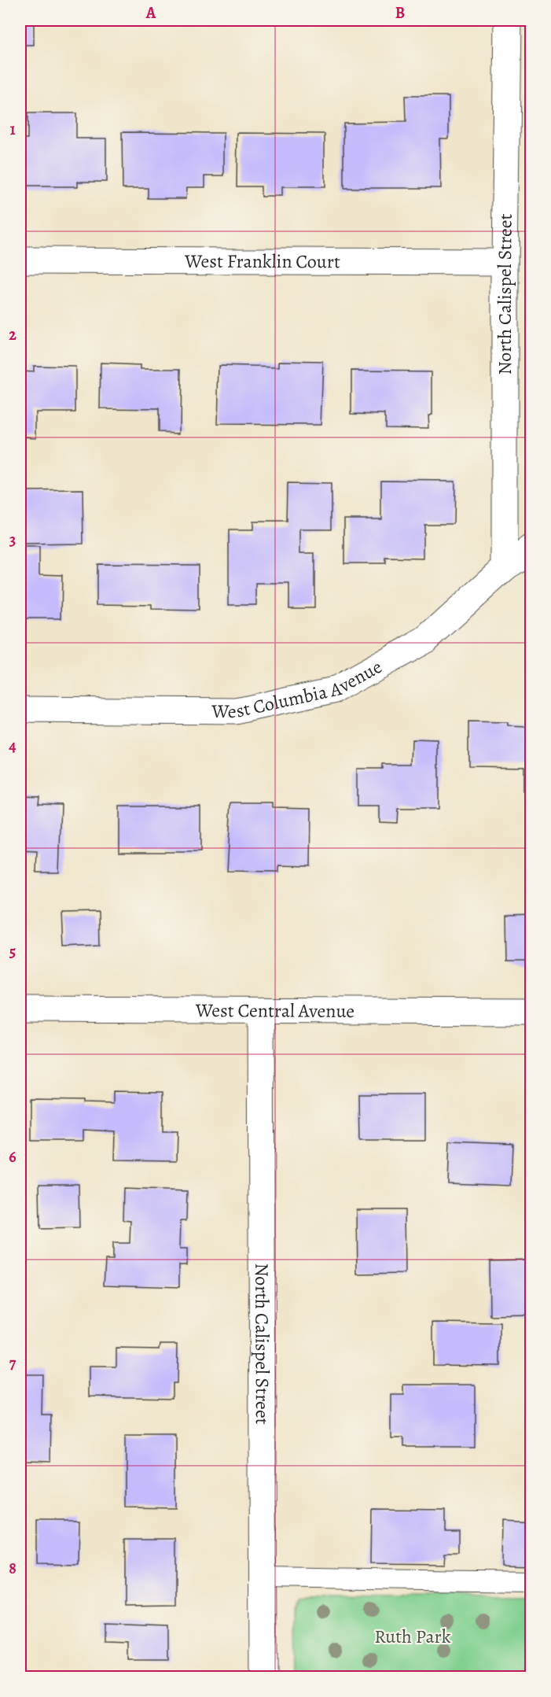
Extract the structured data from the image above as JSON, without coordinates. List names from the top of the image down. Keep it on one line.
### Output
{"streets":{"street":["West Franklin Court","North Calispel Street","West Columbia Avenue","West Central Avenue"]},"crossings":[["West Franklin Court","North Calispel Street"],["North Calispel Street","West Columbia Avenue"],["North Calispel Street","West Central Avenue"]],"parks":["Ruth Park"],"grid":{"columns":["A","B"],"rows":["1","2","3","4","5","6","7","8"]}}
